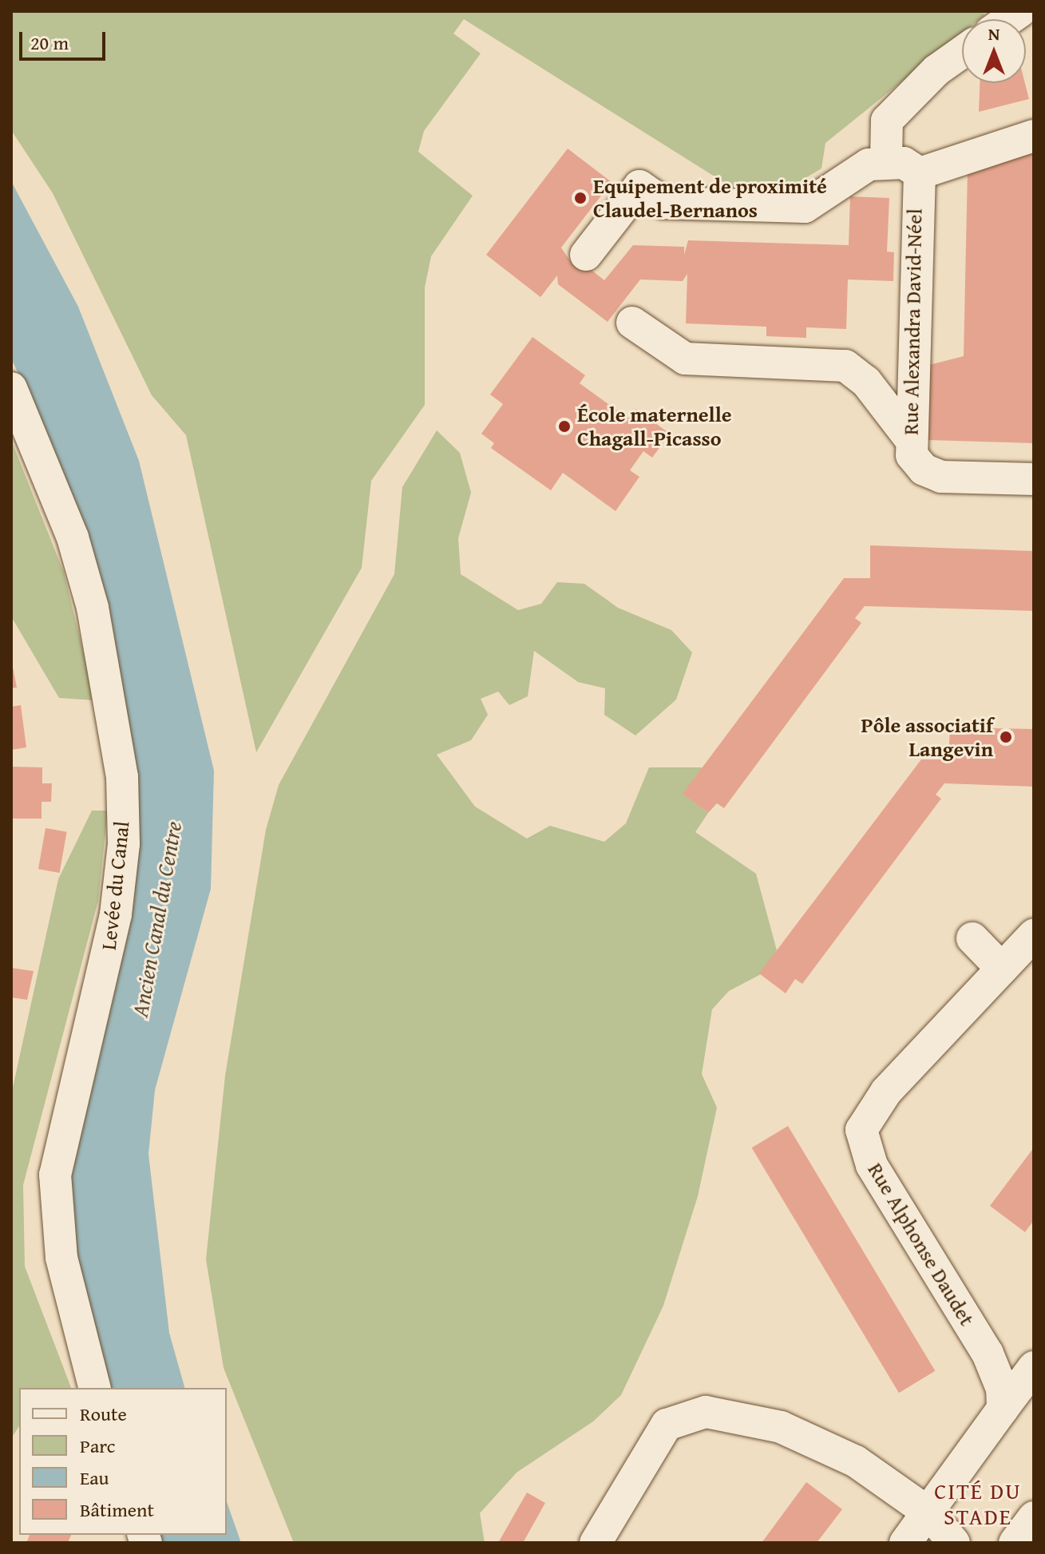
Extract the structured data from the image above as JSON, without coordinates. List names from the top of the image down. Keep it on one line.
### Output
{"streets":{"street":["Rue Alexandra David-Néel","Levée du Canal","Rue Alphonse Daudet"]},"districts":["CITÉ DU STADE"],"water":["Ancien Canal du Centre"],"places":["Equipement de proximité Claudel-Bernanos","École maternelle Chagall-Picasso","Pôle associatif Langevin"],"legend":["Route","Parc","Eau","Bâtiment"],"scale_bar":"20 m","north":"top"}
